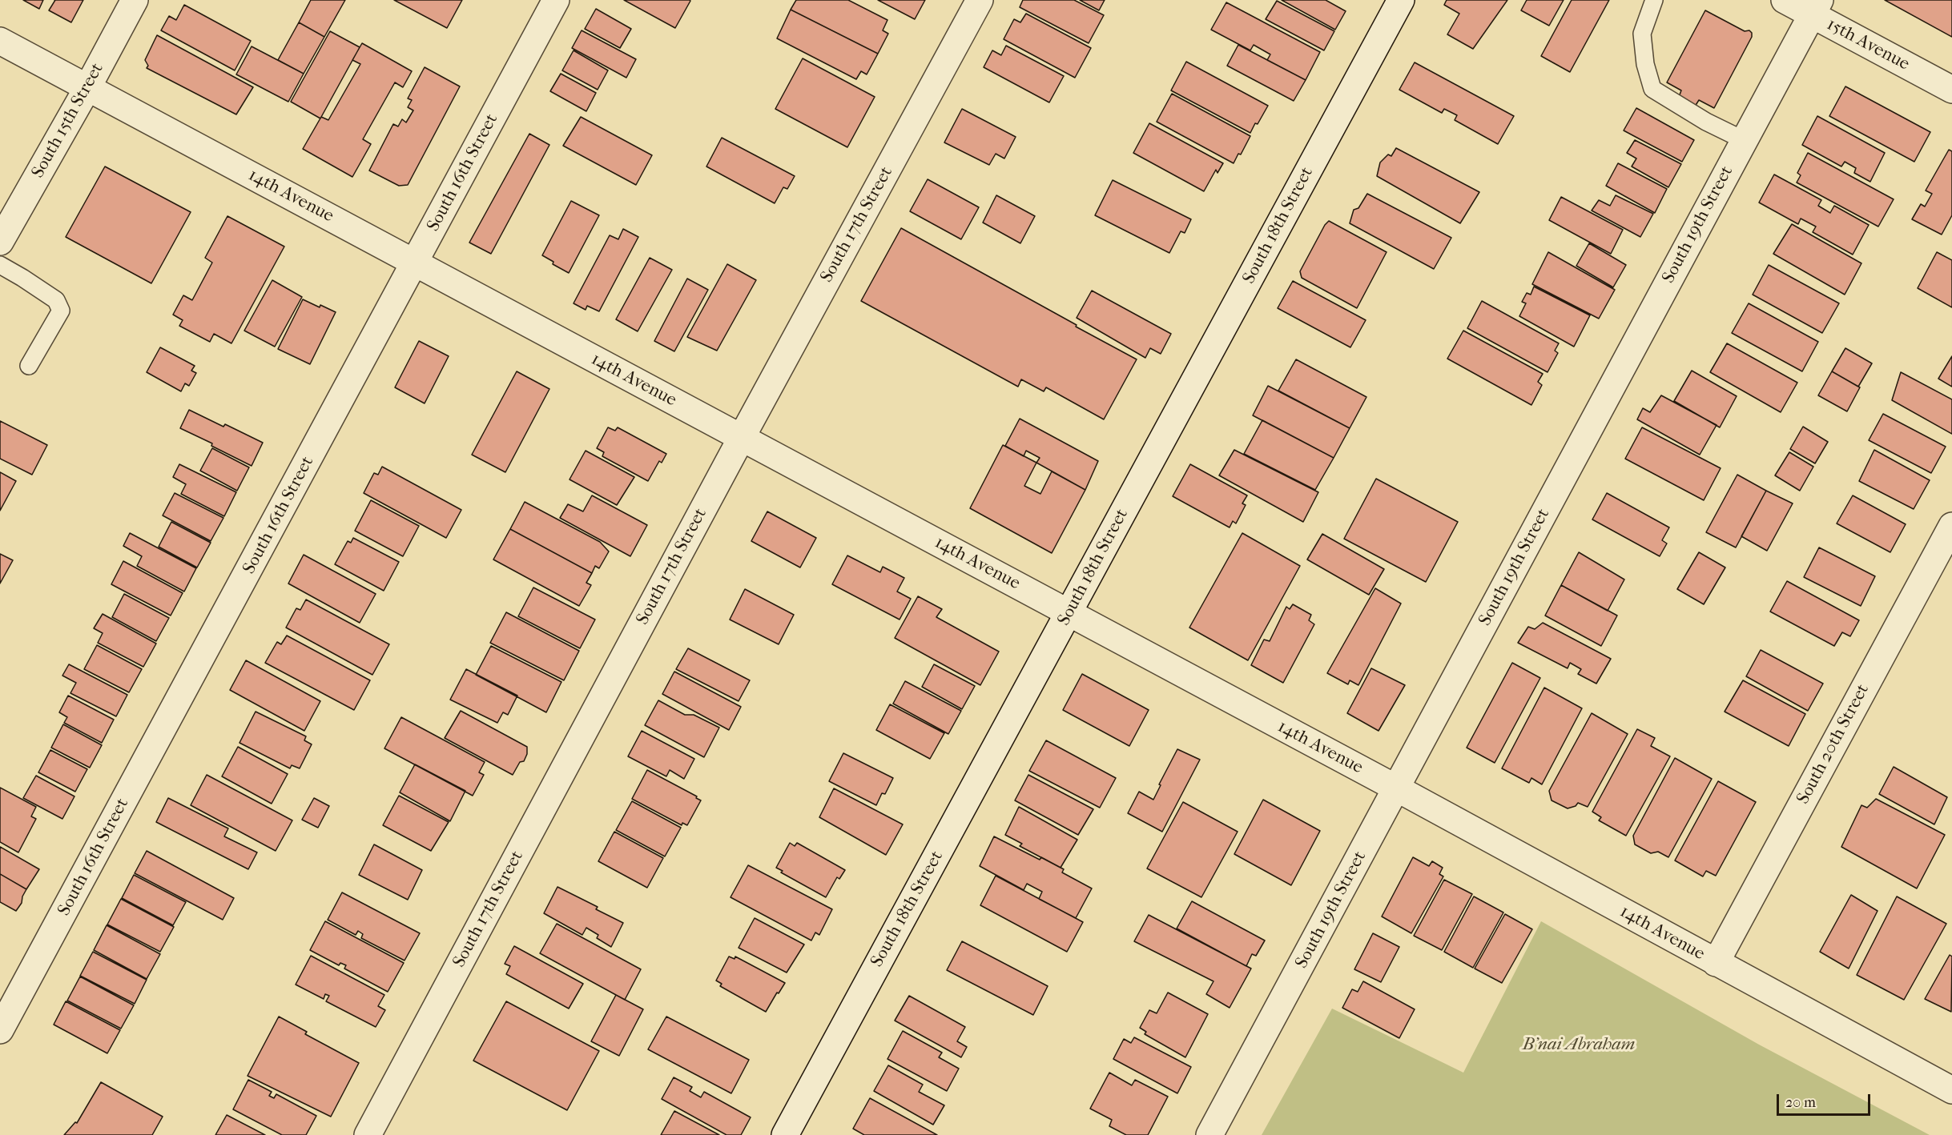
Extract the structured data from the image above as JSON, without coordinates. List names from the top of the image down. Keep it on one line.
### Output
{"streets":{"street":["15th Avenue","South 15th Street","South 16th Street","14th Avenue","South 17th Street","South 19th Street","South 18th Street","South 20th Street"]},"crossings":[["15th Avenue","South 19th Street"],["South 15th Street","14th Avenue"],["South 16th Street","14th Avenue"],["14th Avenue","South 17th Street"],["14th Avenue","South 19th Street"],["14th Avenue","South 18th Street"],["14th Avenue","South 20th Street"]],"parks":["B'nai Abraham"],"scale_bar":"20 m"}
